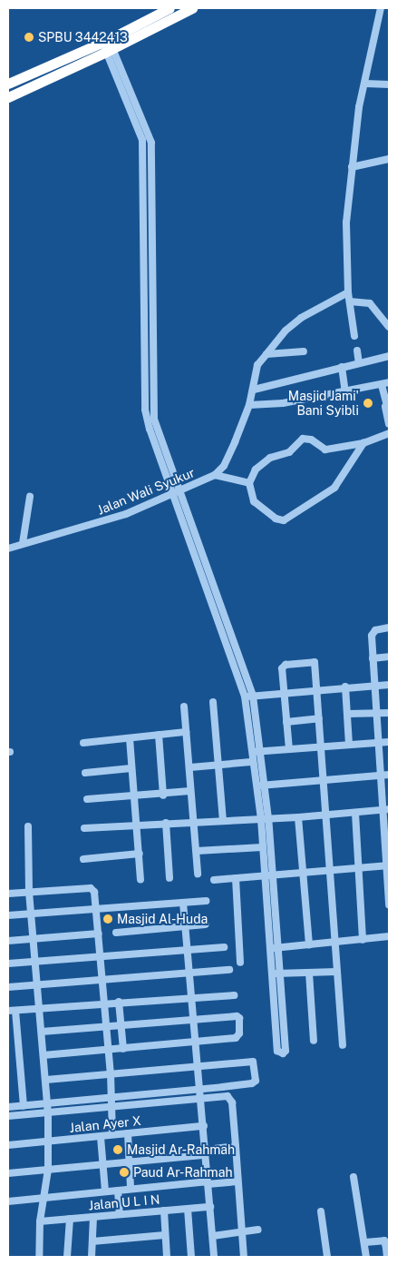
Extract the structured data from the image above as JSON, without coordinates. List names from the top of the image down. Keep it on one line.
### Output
{"streets":{"street":["Jalan Wali Syukur","Jalan Ayer X","Jalan U L I N"]},"places":["SPBU 3442413","Masjid Jami' Bani Syibli","Masjid Al-Huda","Masjid Ar-Rahmah","Paud Ar-Rahmah"]}
